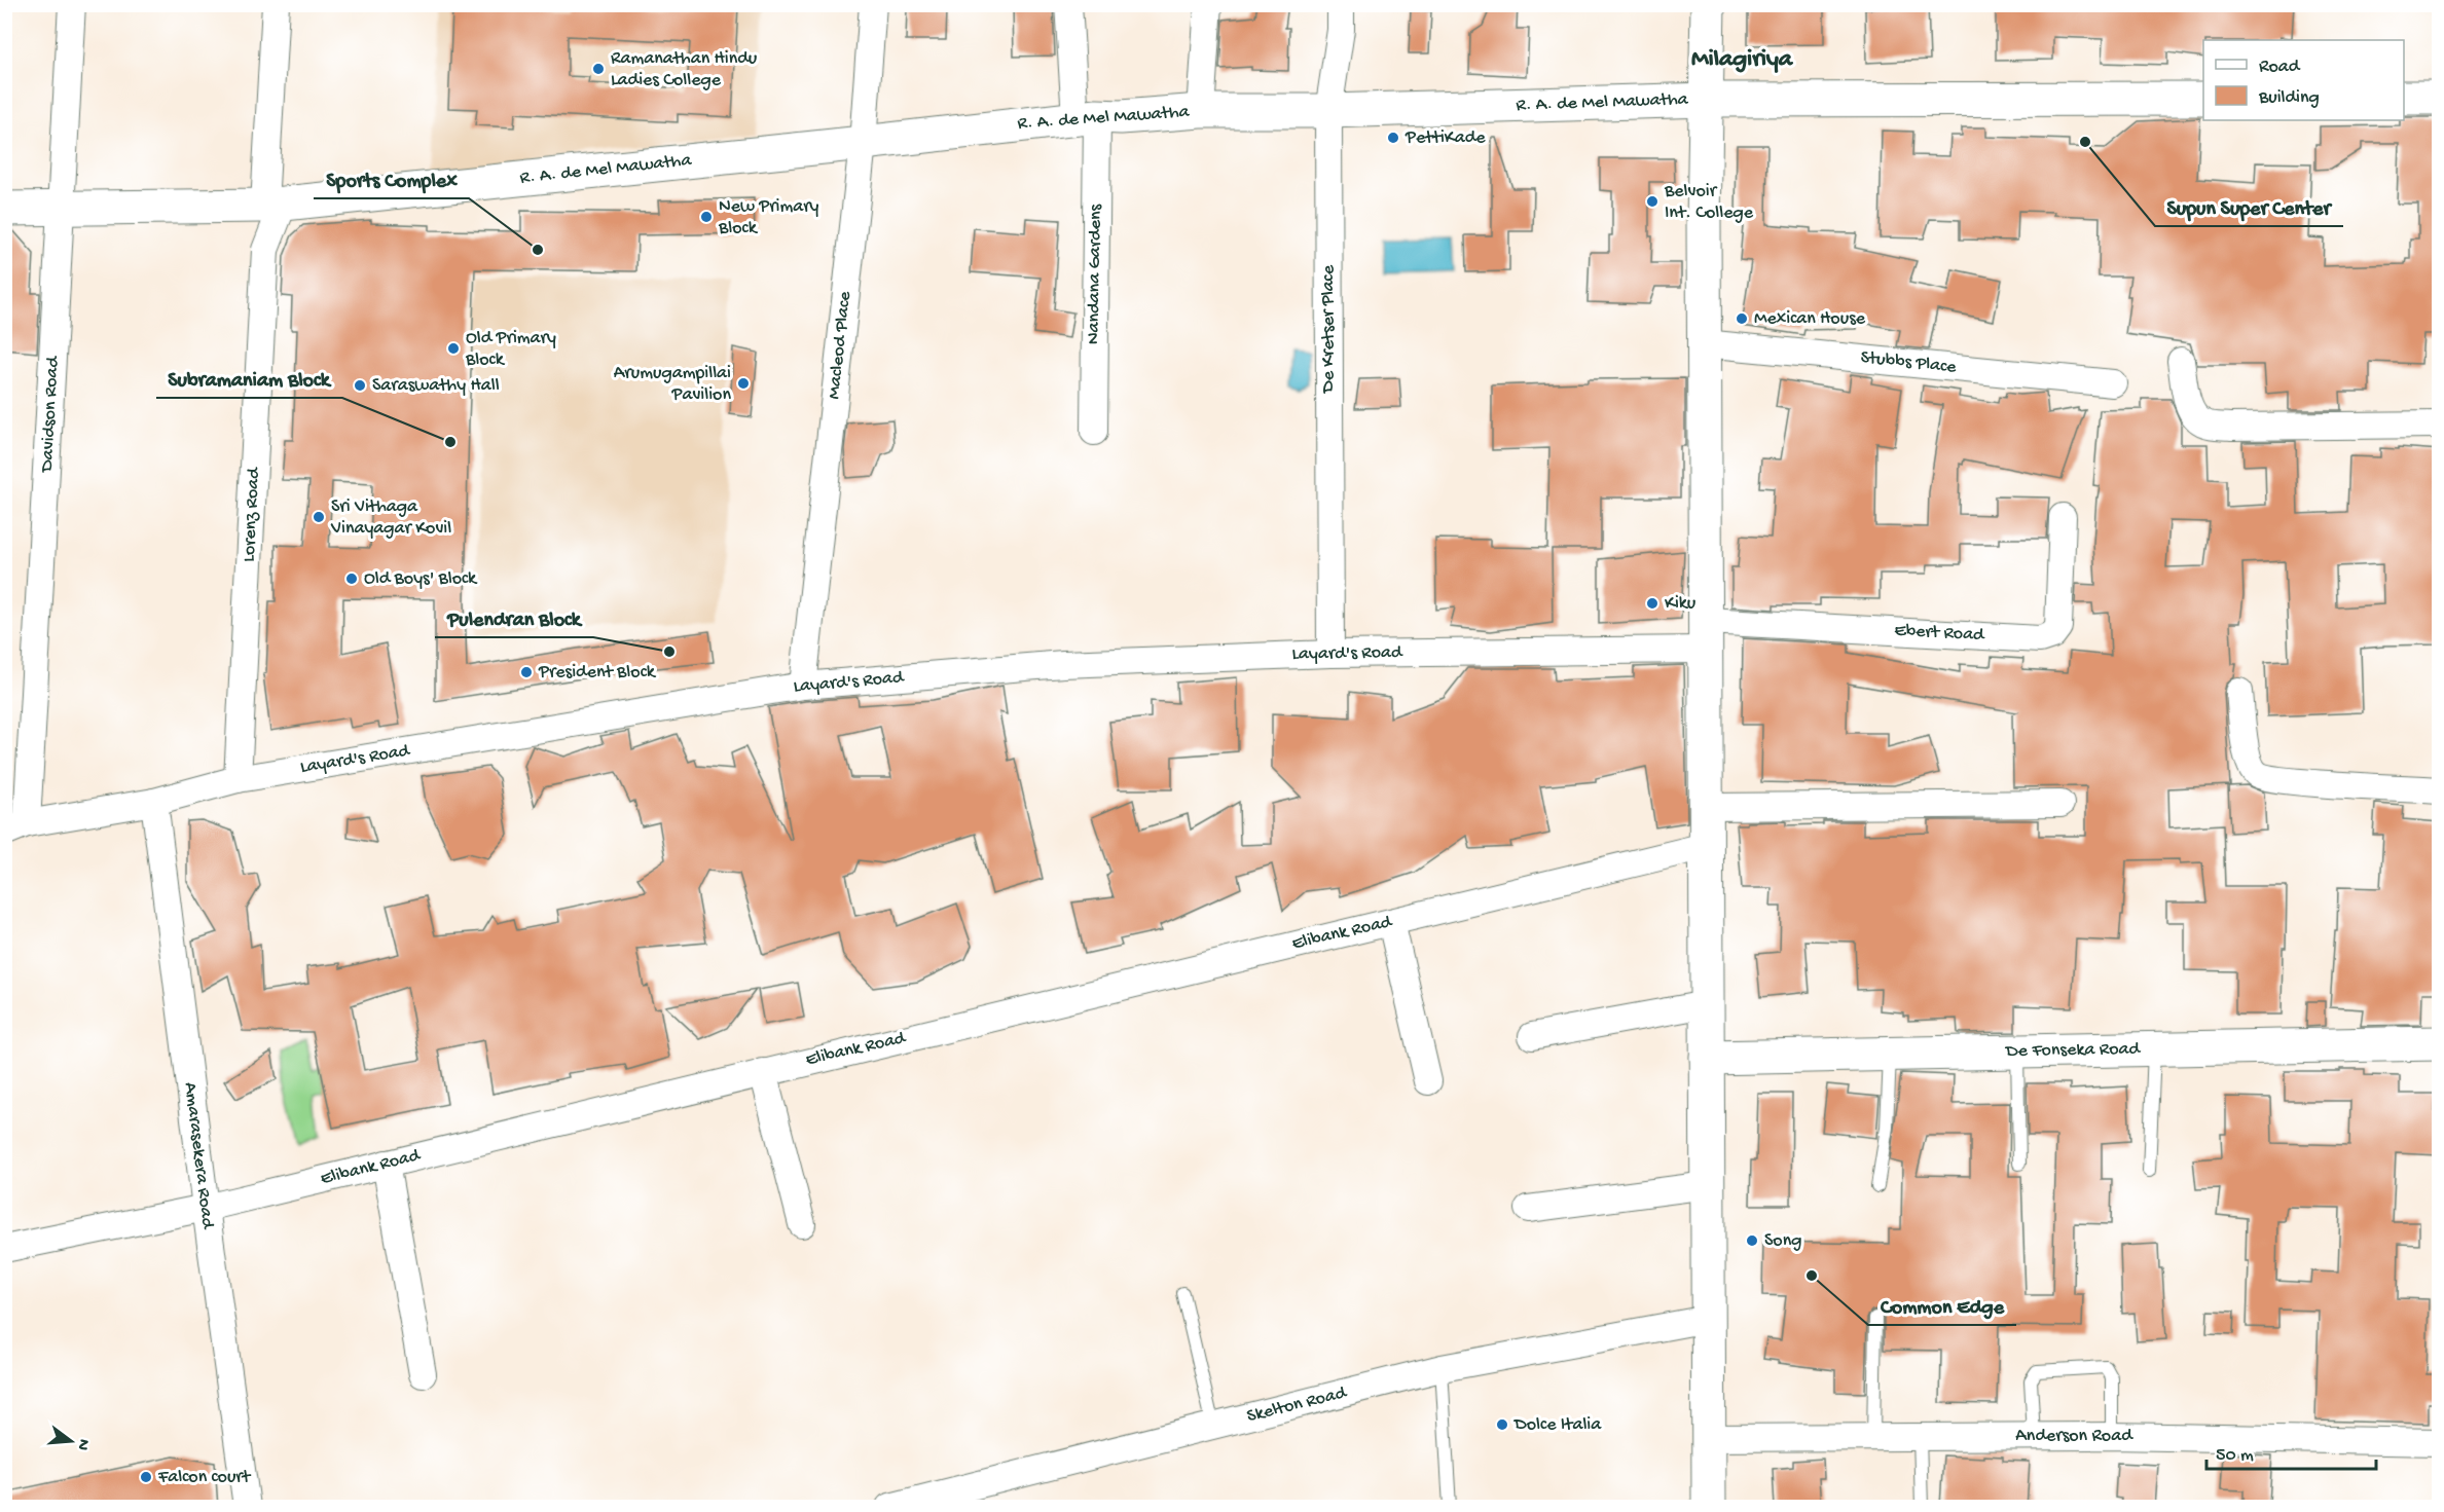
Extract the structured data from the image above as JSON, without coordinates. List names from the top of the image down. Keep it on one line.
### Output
{"streets":{"main road":["R. A. de Mel Mawatha","De Fonseka Road"],"street":["Nandana Gardens","De Kretser Place","Macleod Place","Stubbs Place","Davidson Road","Lorenz Road","Ebert Road","Layard's Road","Elibank Road","Amarasekera Road","Skelton Road","Anderson Road"]},"crossings":[["R. A. de Mel Mawatha","Nandana Gardens"],["R. A. de Mel Mawatha","De Kretser Place"],["R. A. de Mel Mawatha","Macleod Place"],["R. A. de Mel Mawatha","Davidson Road"],["R. A. de Mel Mawatha","Lorenz Road"],["De Kretser Place","Layard's Road"],["Macleod Place","Layard's Road"],["Davidson Road","Layard's Road"],["Lorenz Road","Layard's Road"],["Ebert Road","Layard's Road"],["Layard's Road","Amarasekera Road"],["Elibank Road","Amarasekera Road"]],"districts":["Milagiriya"],"places":["Ramanathan Hindu Ladies College","PettiKade","Supun Super Center","Belvoir Int. College","New Primary Block","Sports Complex","Mexican House","Old Primary Block","Arumugampillai Pavilion","Saraswathy Hall","Subramaniam Block","Sri Vithaga Vinayagar Kovil","Old Boys' Block","Kiku","Pulendran Block","President Block","Song","Common Edge","Dolce Italia","Falcon court"],"legend":["Road","Building"],"scale_bar":"50 m","north":"right"}
